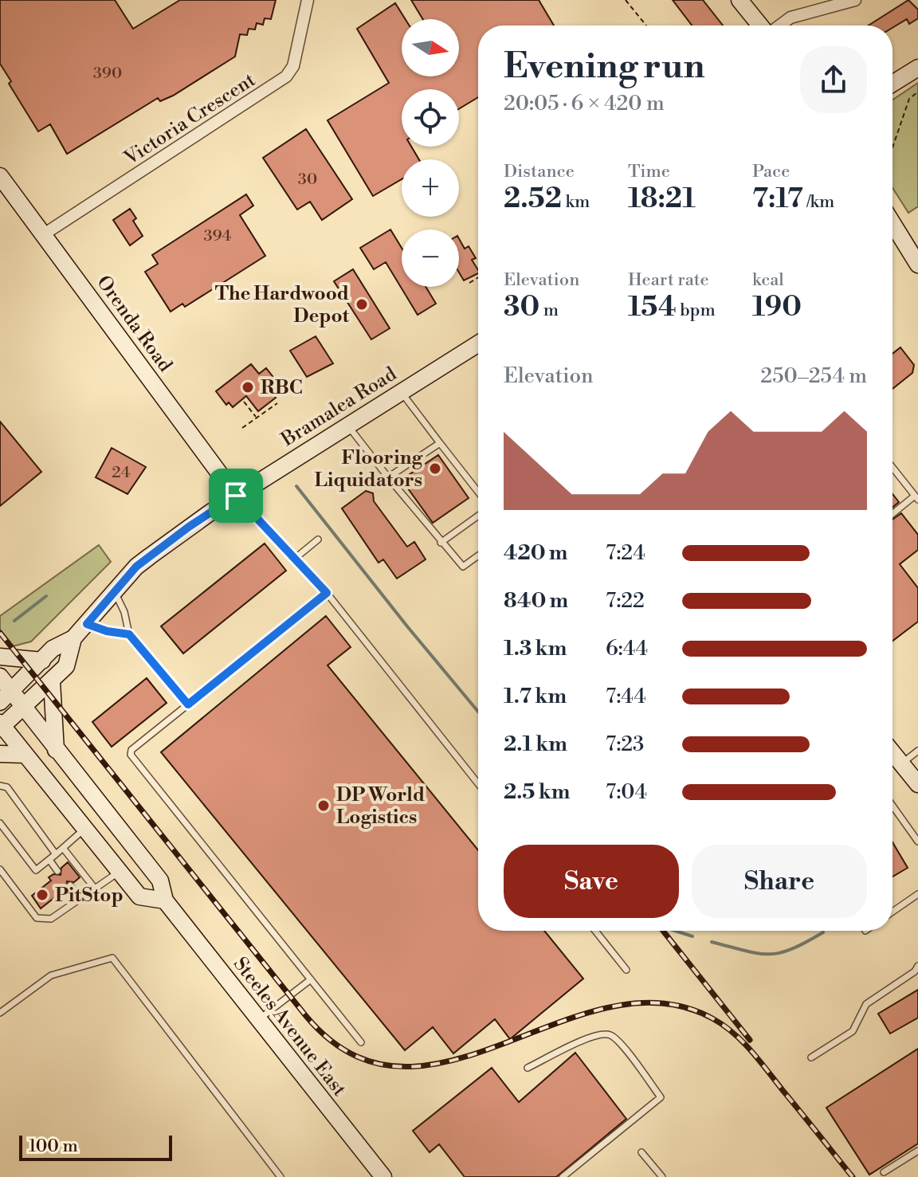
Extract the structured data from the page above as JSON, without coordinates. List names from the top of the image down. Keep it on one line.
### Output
{"streets":{"main road":["Orenda Road","Bramalea Road","Steeles Avenue East"],"street":["Victoria Crescent"]},"crossings":[["Victoria Crescent","Orenda Road"],["Orenda Road","Bramalea Road"],["Bramalea Road","Steeles Avenue East"]],"places":["The Hardwood Depot","RBC","Flooring Liquidators","DP World Logistics","PitStop"],"house_numbers":["390","30","394","24"],"scale_bar":"100 m","north":"right","page":{"map_buttons":["+","−"],"heading":["Evening run","20:05 · 6 × 420 m"],"stats":[["Distance","2.52 km"],["Time","18:21"],["Pace","7:17 /km"],["Elevation","30 m"],["Heart rate","154 bpm"],["kcal","190"]],"chart":["Elevation","250–254 m"],"list":[{"name":"420 m","note":"7:24"},{"name":"840 m","note":"7:22"},{"name":"1.3 km","note":"6:44"},{"name":"1.7 km","note":"7:44"},{"name":"2.1 km","note":"7:23"},{"name":"2.5 km","note":"7:04"}],"buttons":["Save","Share"],"scale":"100 m"}}
